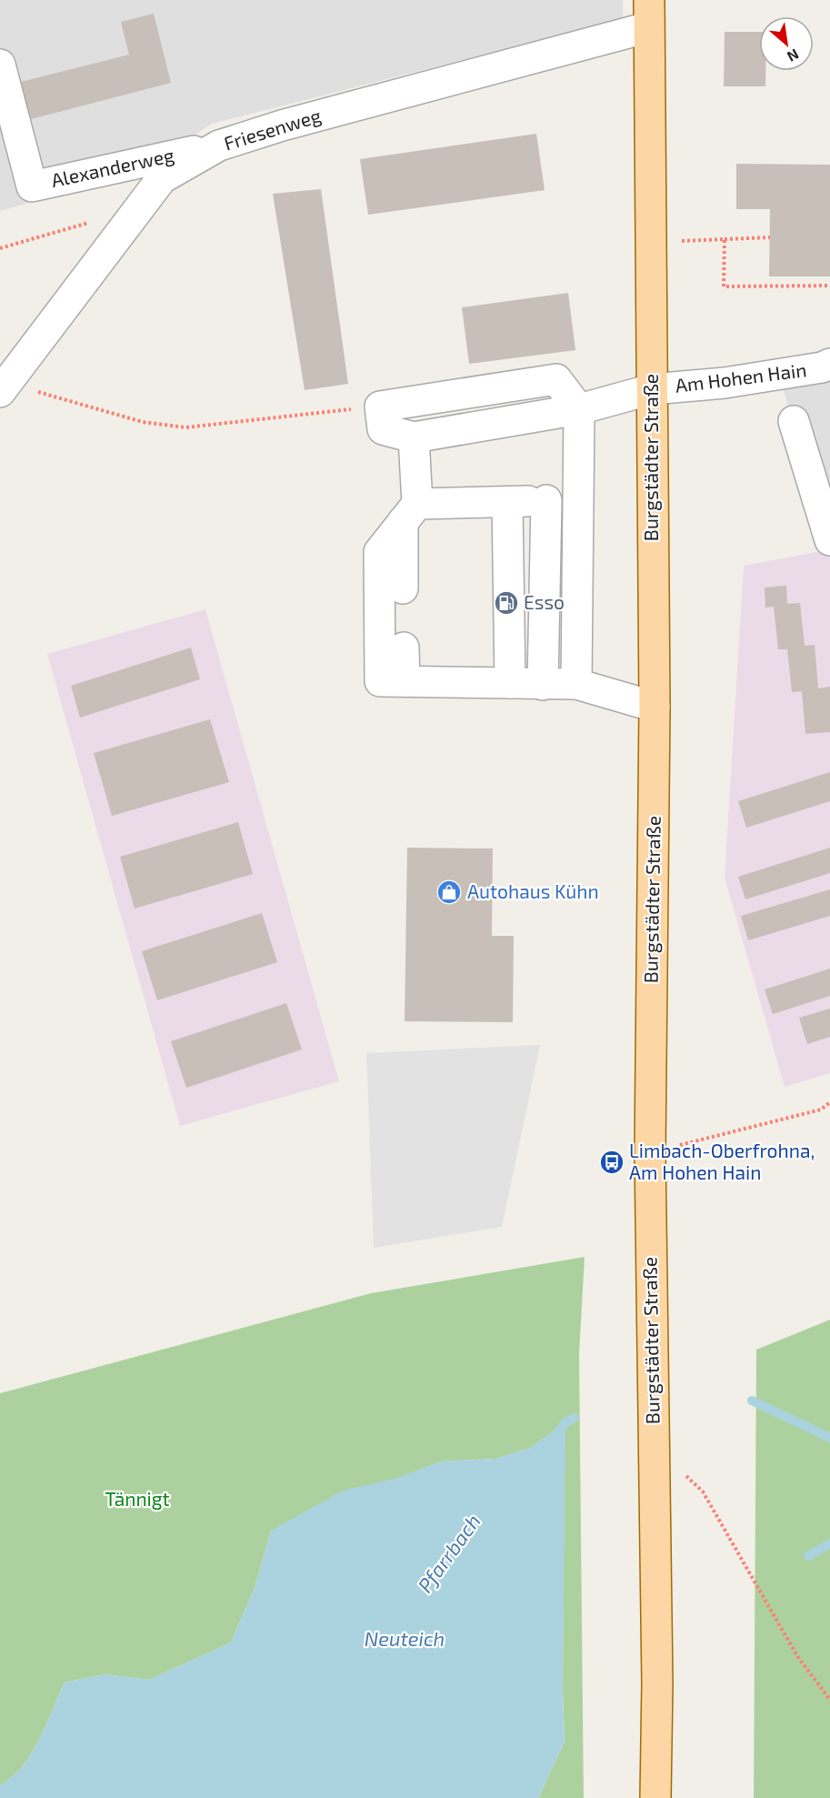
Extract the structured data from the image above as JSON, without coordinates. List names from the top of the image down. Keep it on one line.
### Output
{"streets":{"main road":["Burgstädter Straße"],"street":["Friesenweg","Alexanderweg","Am Hohen Hain"]},"crossings":[["Friesenweg","Alexanderweg"],["Friesenweg","Burgstädter Straße"],["Am Hohen Hain","Burgstädter Straße"]],"water":["Pfarrbach","Neuteich"],"parks":["Tännigt"],"places":{"fuel station":["Esso"],"shop":["Autohaus Kühn"],"bus stop":["Limbach-Oberfrohna, Am Hohen Hain"]},"north":"bottom right"}
